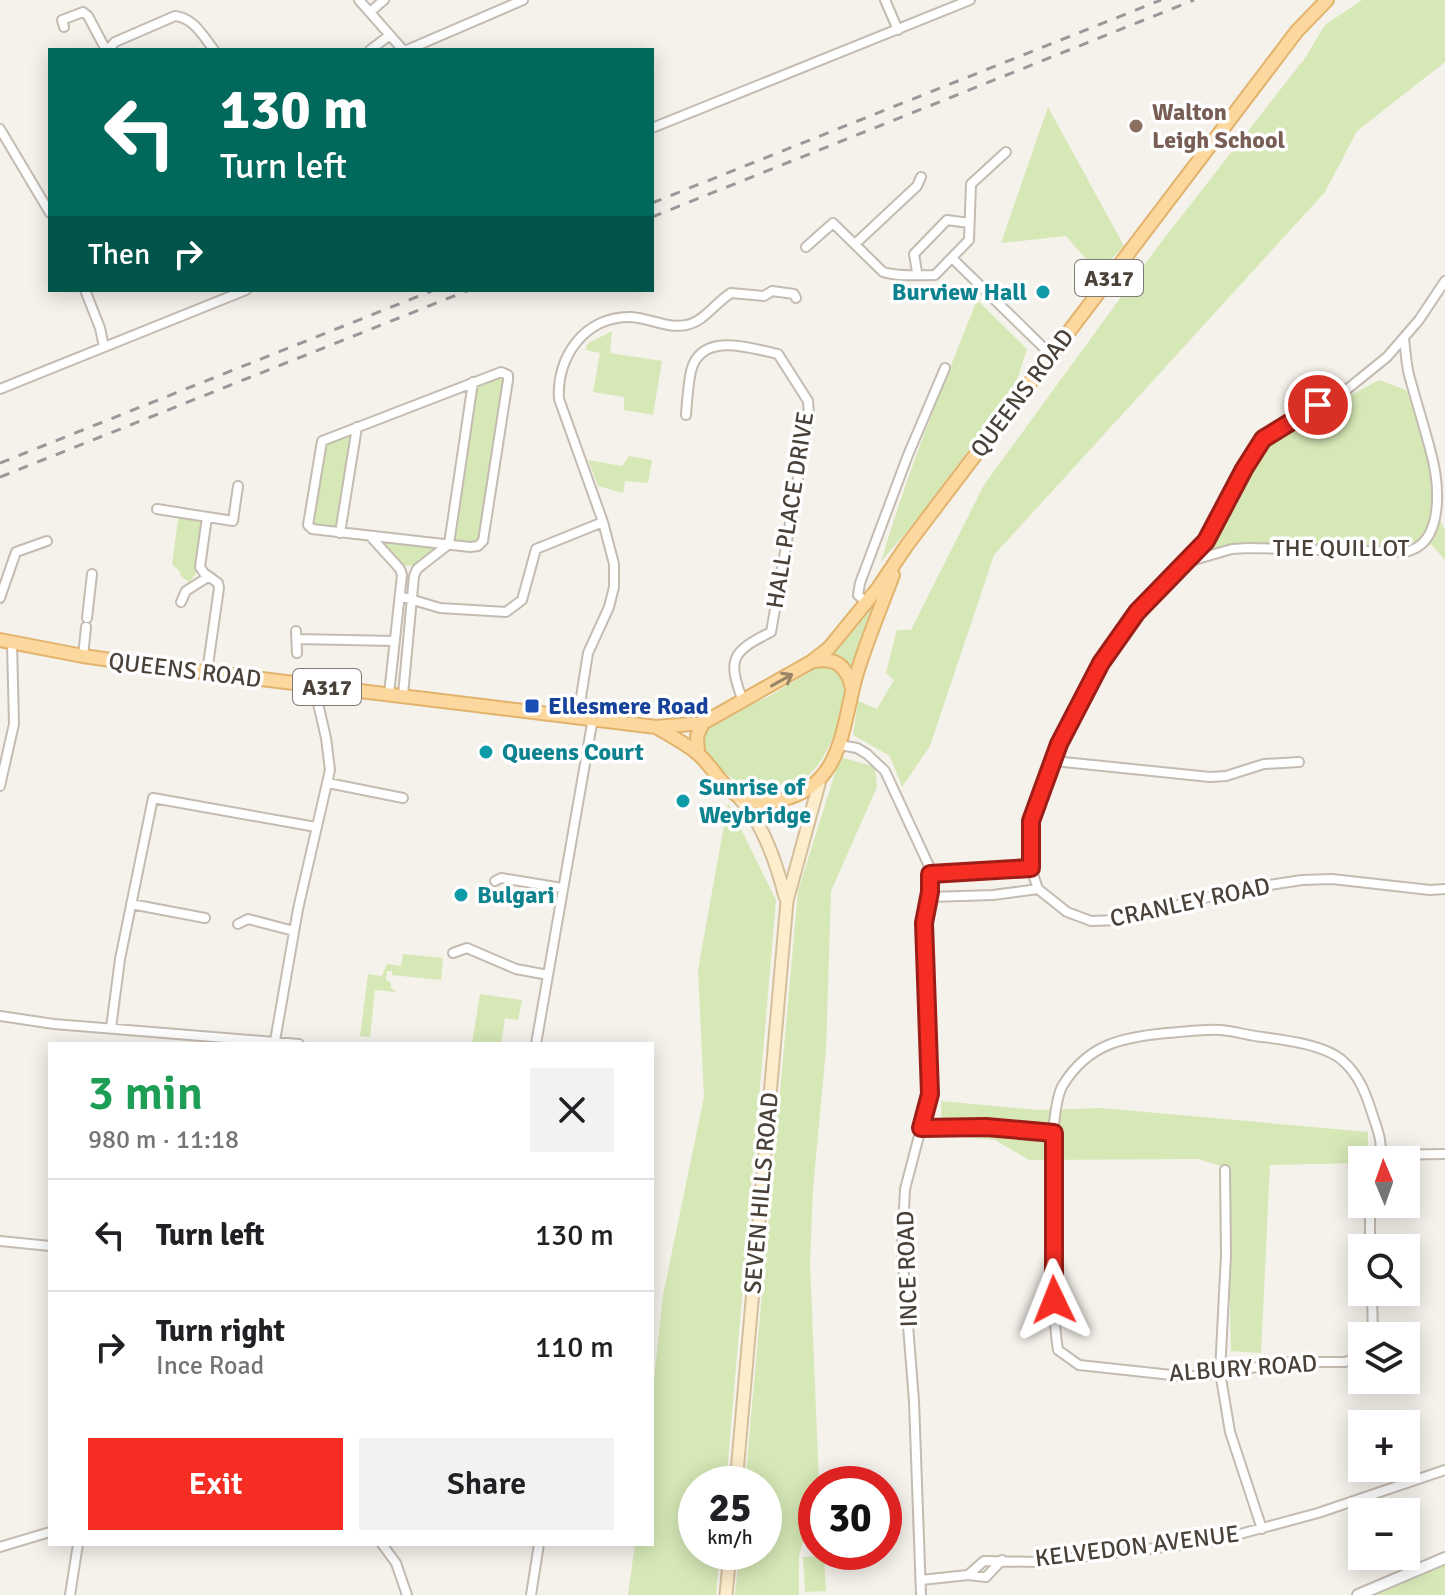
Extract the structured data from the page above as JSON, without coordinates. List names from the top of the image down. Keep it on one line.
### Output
{"streets":{"main road":["A317","QUEENS ROAD","SEVEN HILLS ROAD"],"street":["HALL PLACE DRIVE","THE QUILLOT","CRANLEY ROAD","INCE ROAD","ALBURY ROAD","KELVEDON AVENUE"]},"crossings":[["A317","QUEENS ROAD"],["A317","HALL PLACE DRIVE"],["A317","SEVEN HILLS ROAD"],["A317","INCE ROAD"],["QUEENS ROAD","HALL PLACE DRIVE"],["QUEENS ROAD","SEVEN HILLS ROAD"],["QUEENS ROAD","INCE ROAD"],["HALL PLACE DRIVE","SEVEN HILLS ROAD"],["HALL PLACE DRIVE","INCE ROAD"],["SEVEN HILLS ROAD","INCE ROAD"],["INCE ROAD","KELVEDON AVENUE"]],"places":{"other":["Walton Leigh School","Burview Hall","Queens Court","Sunrise of Weybridge","Bulgari"],"transit":["Ellesmere Road"]},"north":"top","page":{"turn":["130 m","Turn left"],"then":"Then","heading":["3 min","980 m · 11:18"],"map_buttons":["+","−"],"list":[{"name":"Turn left","value":"130 m"},{"name":"Turn right","note":"Ince Road","value":"110 m"}],"buttons":["Exit","Share"],"speed":"25 km/h","limit":"30"}}
